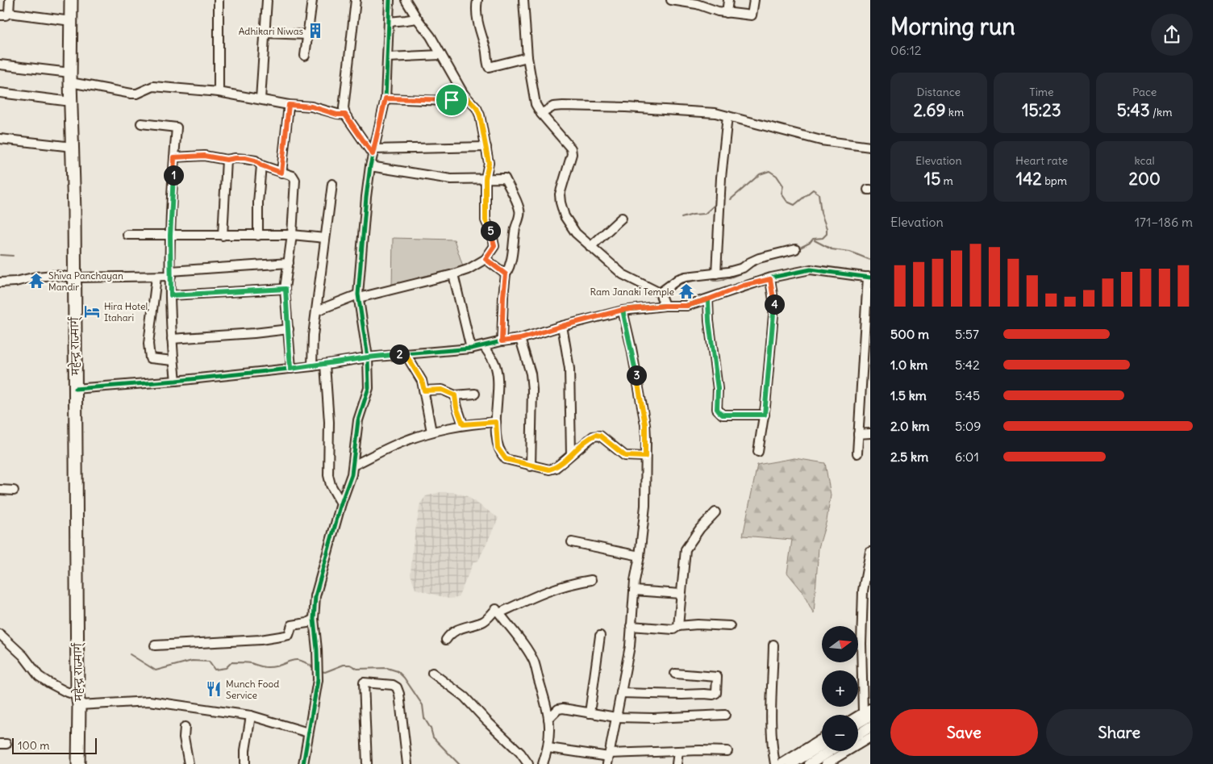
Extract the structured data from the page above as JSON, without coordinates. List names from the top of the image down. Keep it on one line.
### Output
{"streets":{"highway":["महेन्द्र राज्मार्ग्"]},"places":{"building":["Adhikari Niwas"],"temple":["Shiva Panchayan Mandir","Ram Janaki Temple"],"hotel":["Hira Hotel, Itahari"],"restaurant":["Munch Food Service"]},"scale_bar":"100 m","north":"right","page":{"heading":["Morning run","06:12"],"stats":[["Distance","2.69 km"],["Time","15:23"],["Pace","5:43 /km"],["Elevation","15 m"],["Heart rate","142 bpm"],["kcal","200"]],"pins":["1","5","4","2","3"],"chart":["Elevation","171–186 m"],"list":[{"name":"500 m","note":"5:57"},{"name":"1.0 km","note":"5:42"},{"name":"1.5 km","note":"5:45"},{"name":"2.0 km","note":"5:09"},{"name":"2.5 km","note":"6:01"}],"map_buttons":["+","−"],"buttons":["Save","Share"],"scale":"100 m"}}
